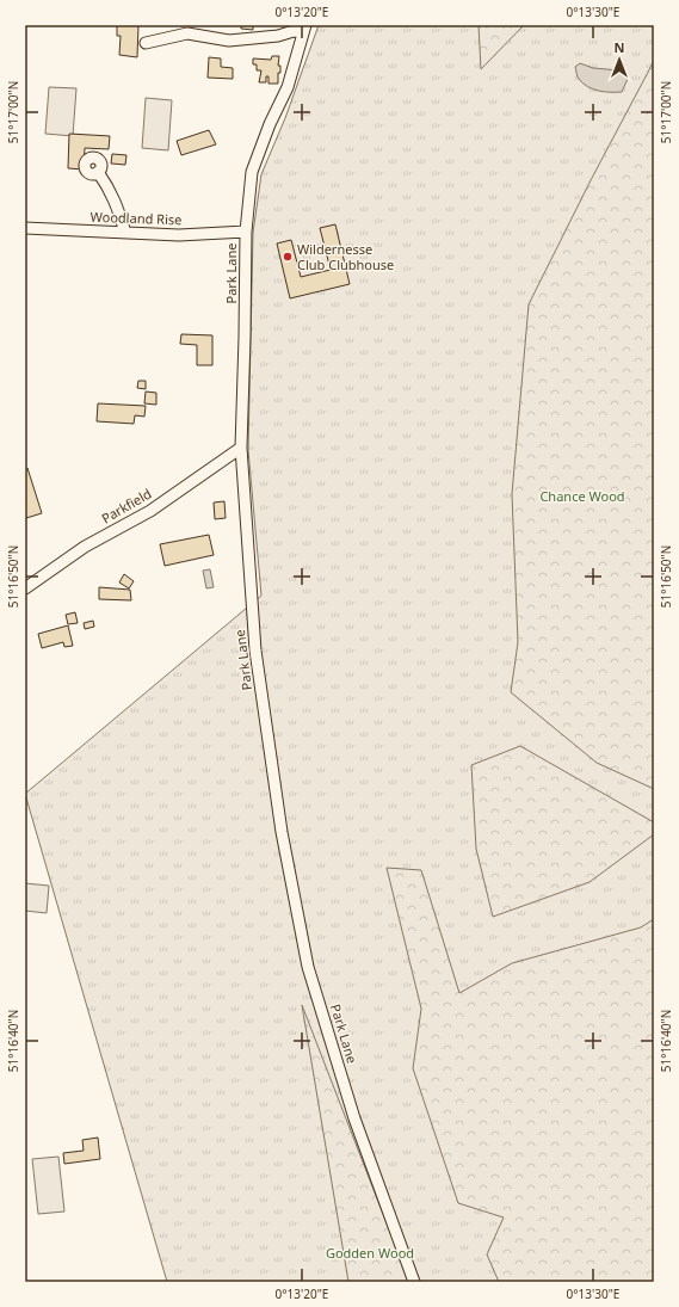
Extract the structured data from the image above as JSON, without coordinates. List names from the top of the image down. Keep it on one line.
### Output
{"streets":{"street":["Woodland Rise","Park Lane","Parkfield"]},"crossings":[["Woodland Rise","Park Lane"],["Park Lane","Parkfield"]],"parks":["Chance Wood","Godden Wood"],"places":["Wildernesse Club Clubhouse"],"north":"top","coordinates":["0°13'20\"E","0°13'30\"E","51°17'00\"N","51°16'50\"N","51°16'40\"N"]}
